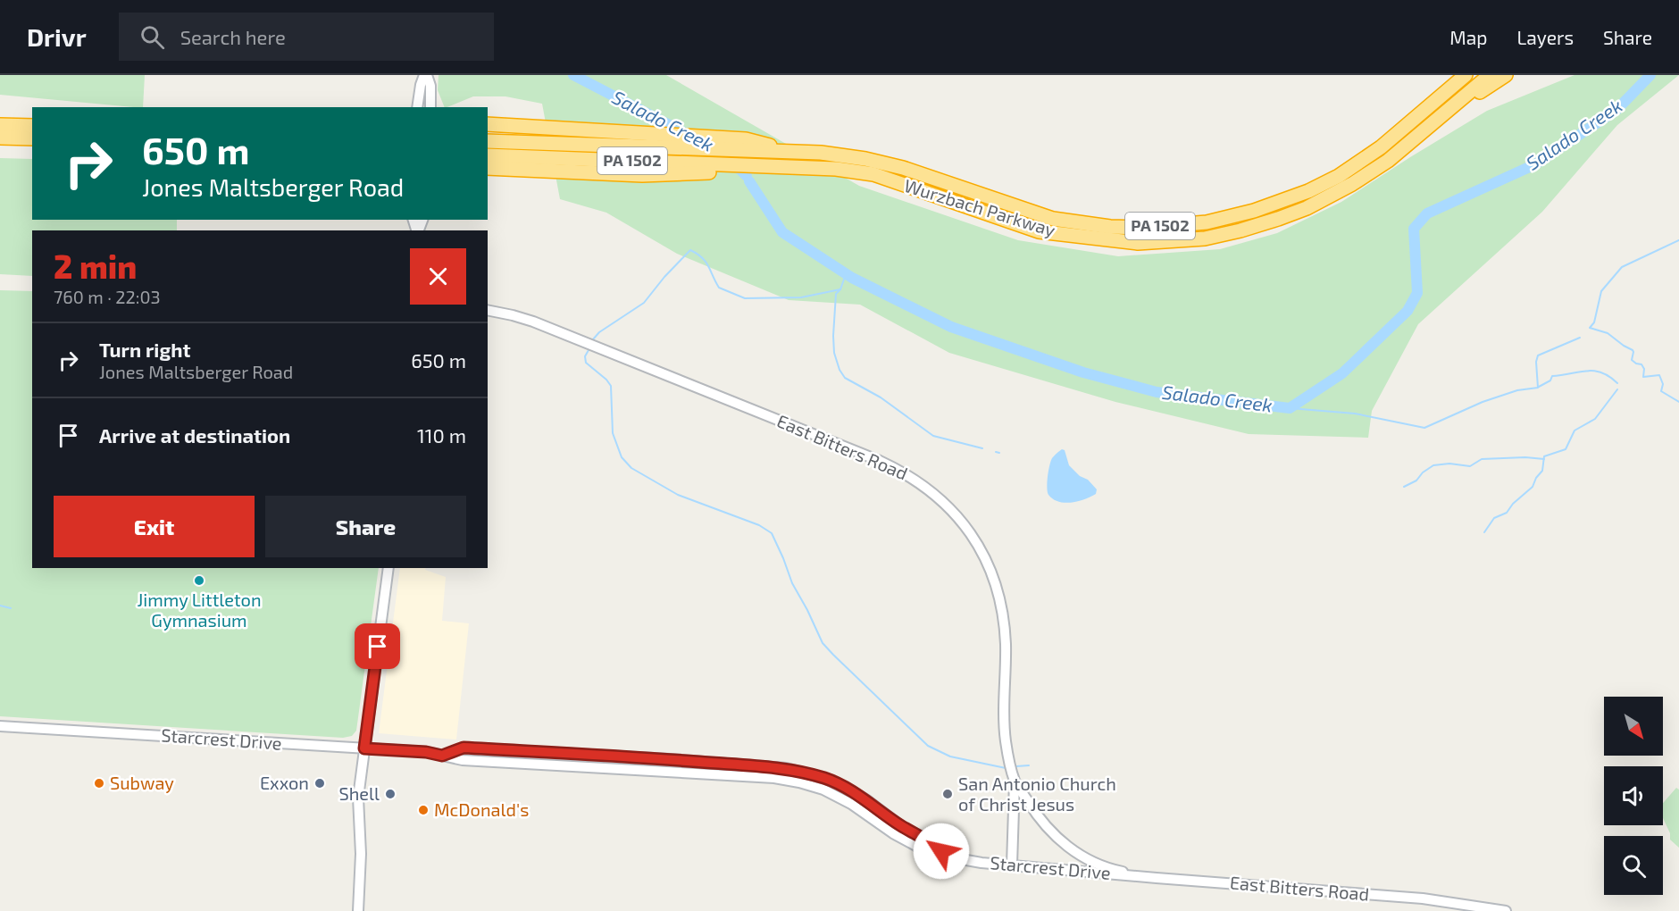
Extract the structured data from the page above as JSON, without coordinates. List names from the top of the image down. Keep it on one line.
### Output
{"streets":{"highway":["PA 1502","Wurzbach Parkway"],"main road":["East Bitters Road","Starcrest Drive"]},"crossings":[["East Bitters Road","Starcrest Drive"]],"water":["Salado Creek"],"places":["Jimmy Littleton Gymnasium","Subway","Exxon","Shell","San Antonio Church of Christ Jesus","McDonald's"],"north":"bottom right","page":{"header":"Drivr","search":"Search here","nav":["Map","Layers","Share"],"turn":["650 m","Jones Maltsberger Road"],"heading":["2 min","760 m · 22:03"],"list":[{"name":"Turn right","note":"Jones Maltsberger Road","value":"650 m"},{"name":"Arrive at destination","value":"110 m"}],"buttons":["Exit","Share"]}}
